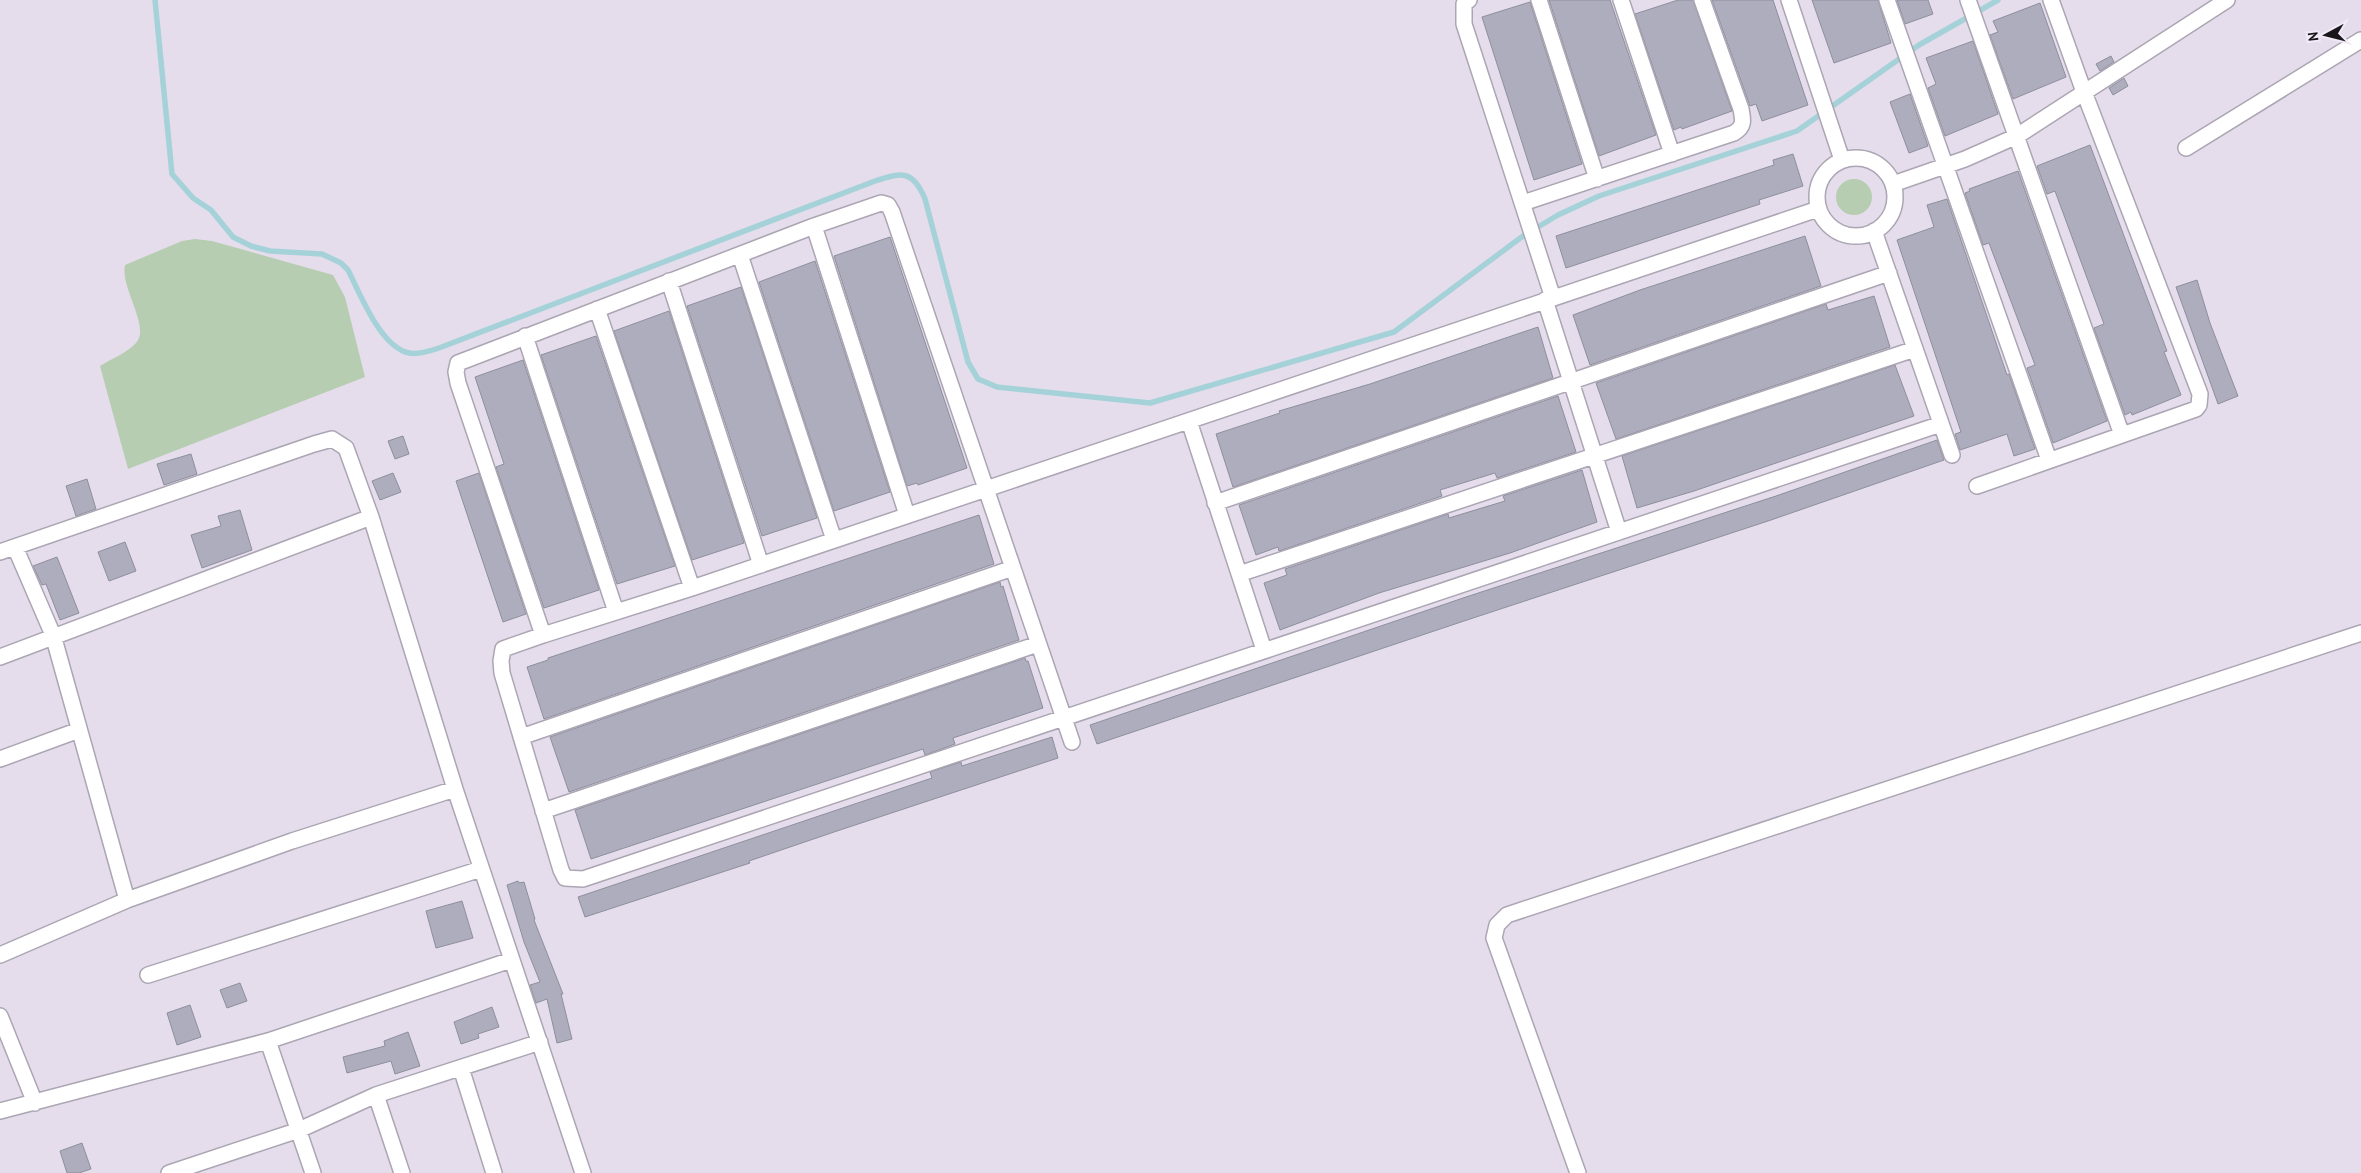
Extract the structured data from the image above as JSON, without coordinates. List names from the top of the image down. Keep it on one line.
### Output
{"north":"left"}
